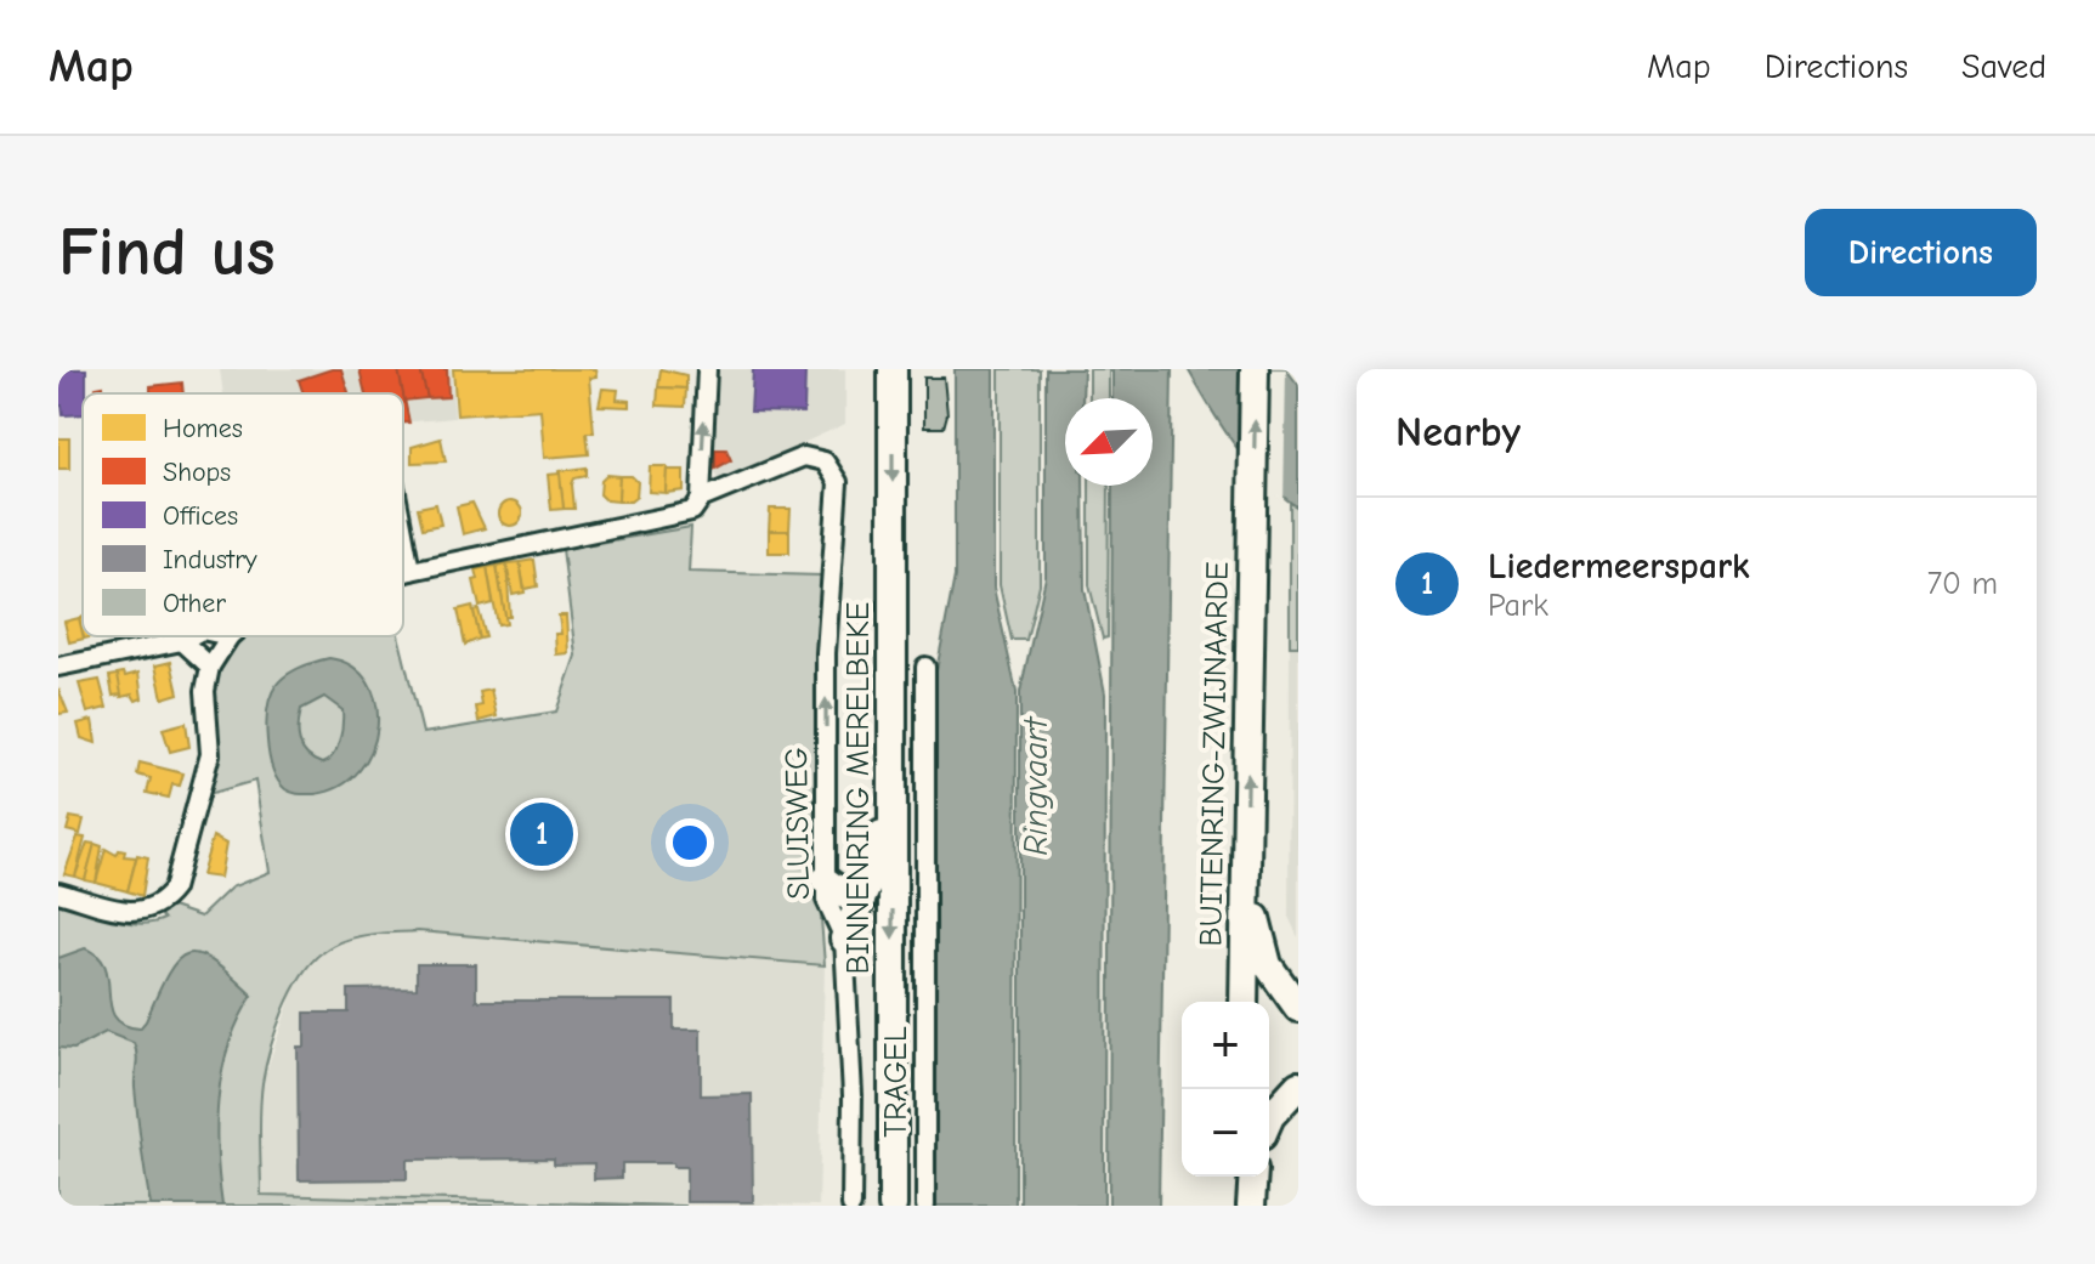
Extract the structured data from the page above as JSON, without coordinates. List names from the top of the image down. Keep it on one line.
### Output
{"streets":{"highway":["BUITENRING-ZWIJNAARDE","BINNENRING MERELBEKE"],"street":["SLUISWEG","TRAGEL"]},"one_way":["BUITENRING-ZWIJNAARDE","BINNENRING MERELBEKE"],"water":["Ringvaart"],"legend":["Homes","Shops","Offices","Industry","Other"],"north":"bottom left","page":{"header":"Map","nav":["Map","Directions","Saved"],"buttons":"Directions","title":"Find us","heading":"Nearby","list":[{"mark":"1","name":"Liedermeerspark","note":"Park","value":"70 m"}],"pins":"1","map_buttons":["+","−"]}}
